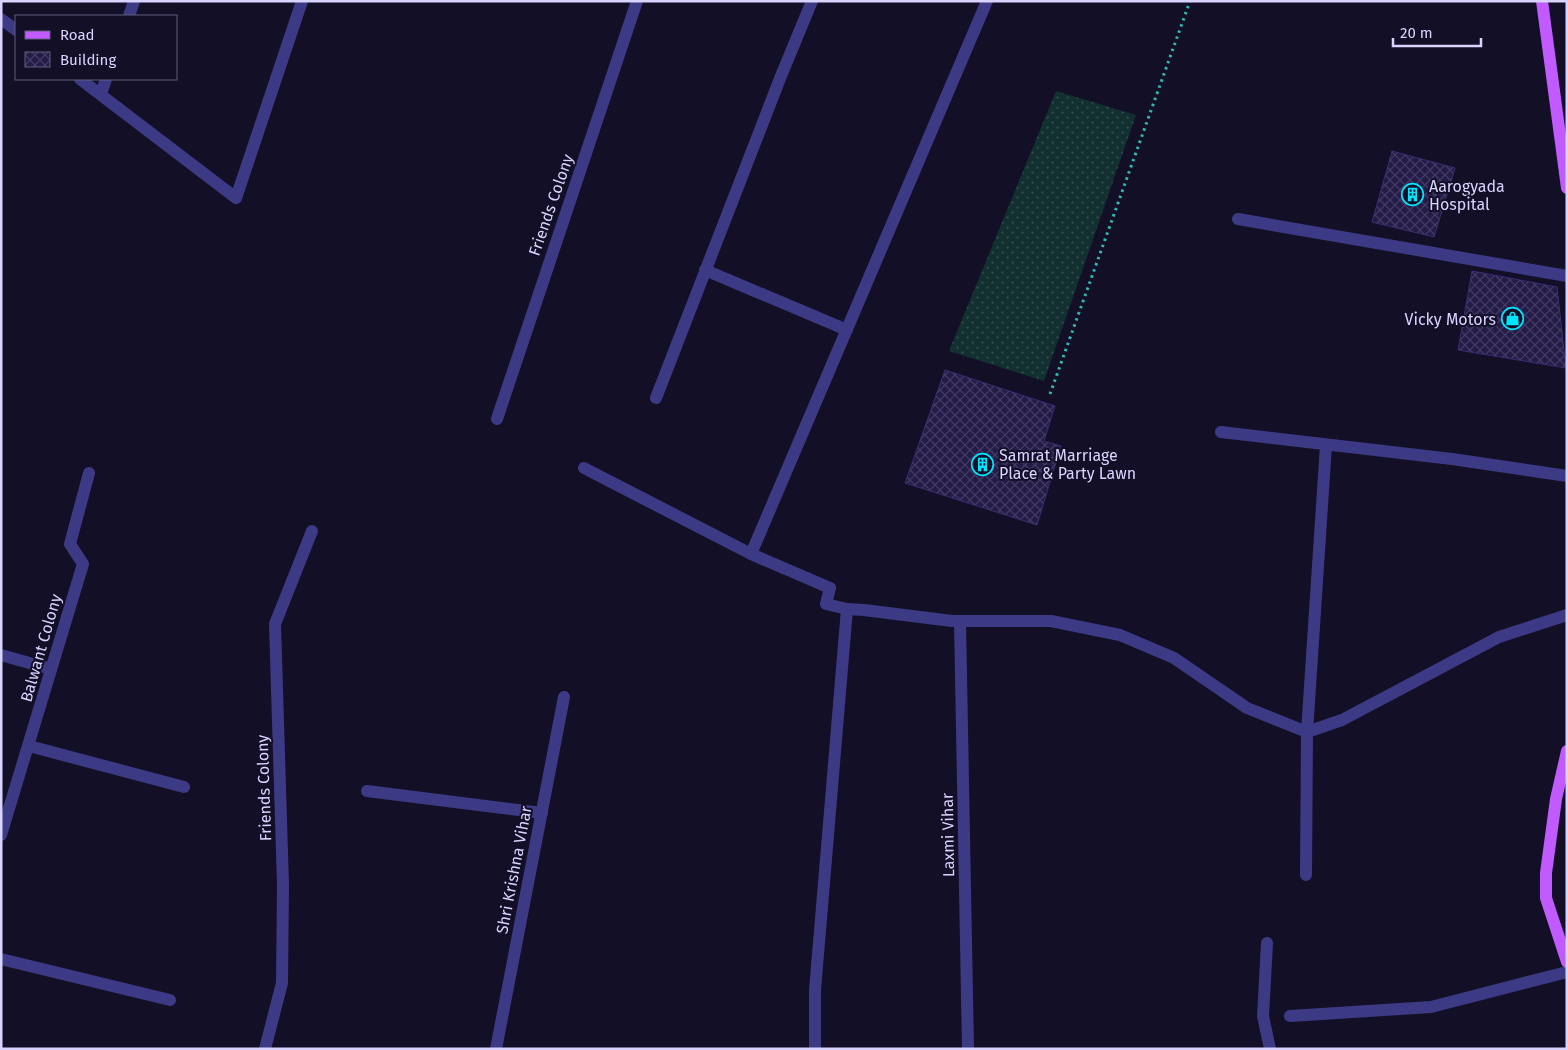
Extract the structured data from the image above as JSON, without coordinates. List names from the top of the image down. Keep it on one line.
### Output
{"streets":{"street":["Friends Colony","Balwant Colony","Laxmi Vihar","Shri Krishna Vihar"]},"places":{"building":["Aarogyada Hospital","Samrat Marriage Place & Party Lawn"],"shop":["Vicky Motors"]},"legend":["Road","Building"],"scale_bar":"20 m"}
